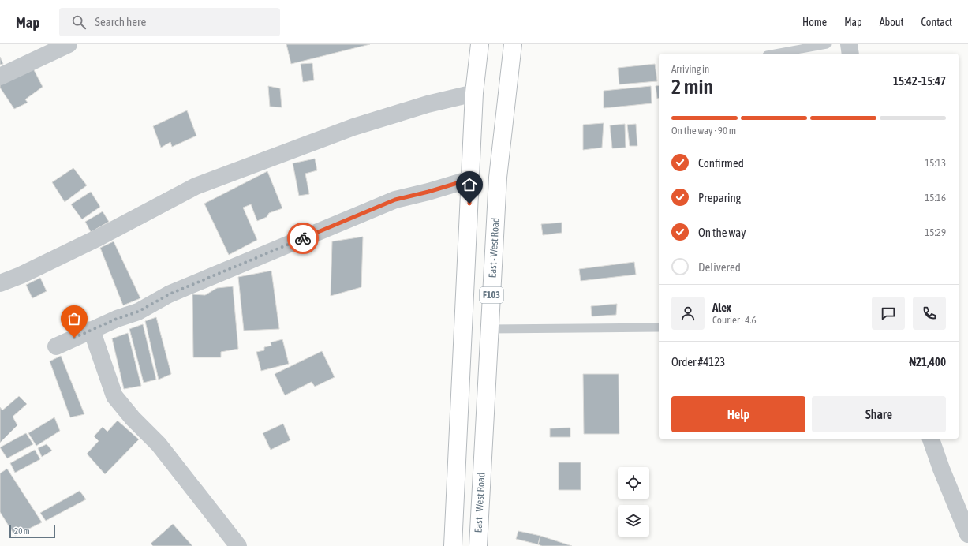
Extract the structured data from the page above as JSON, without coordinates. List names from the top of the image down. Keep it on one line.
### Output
{"streets":{"main road":["East - West Road","F103"]},"scale_bar":"20 m","page":{"header":"Map","search":"Search here","nav":["Home","Map","About","Contact"],"heading":["2 min","Arriving in","15:42–15:47"],"panel":["Alex","Courier · 4.6","Order #4123","₦21,400"],"bar":"On the way · 90 m","list":[["Confirmed","15:13"],["Preparing","15:16"],["On the way","15:29"],"Delivered"],"buttons":["Help","Share"],"scale":"20 m"}}
